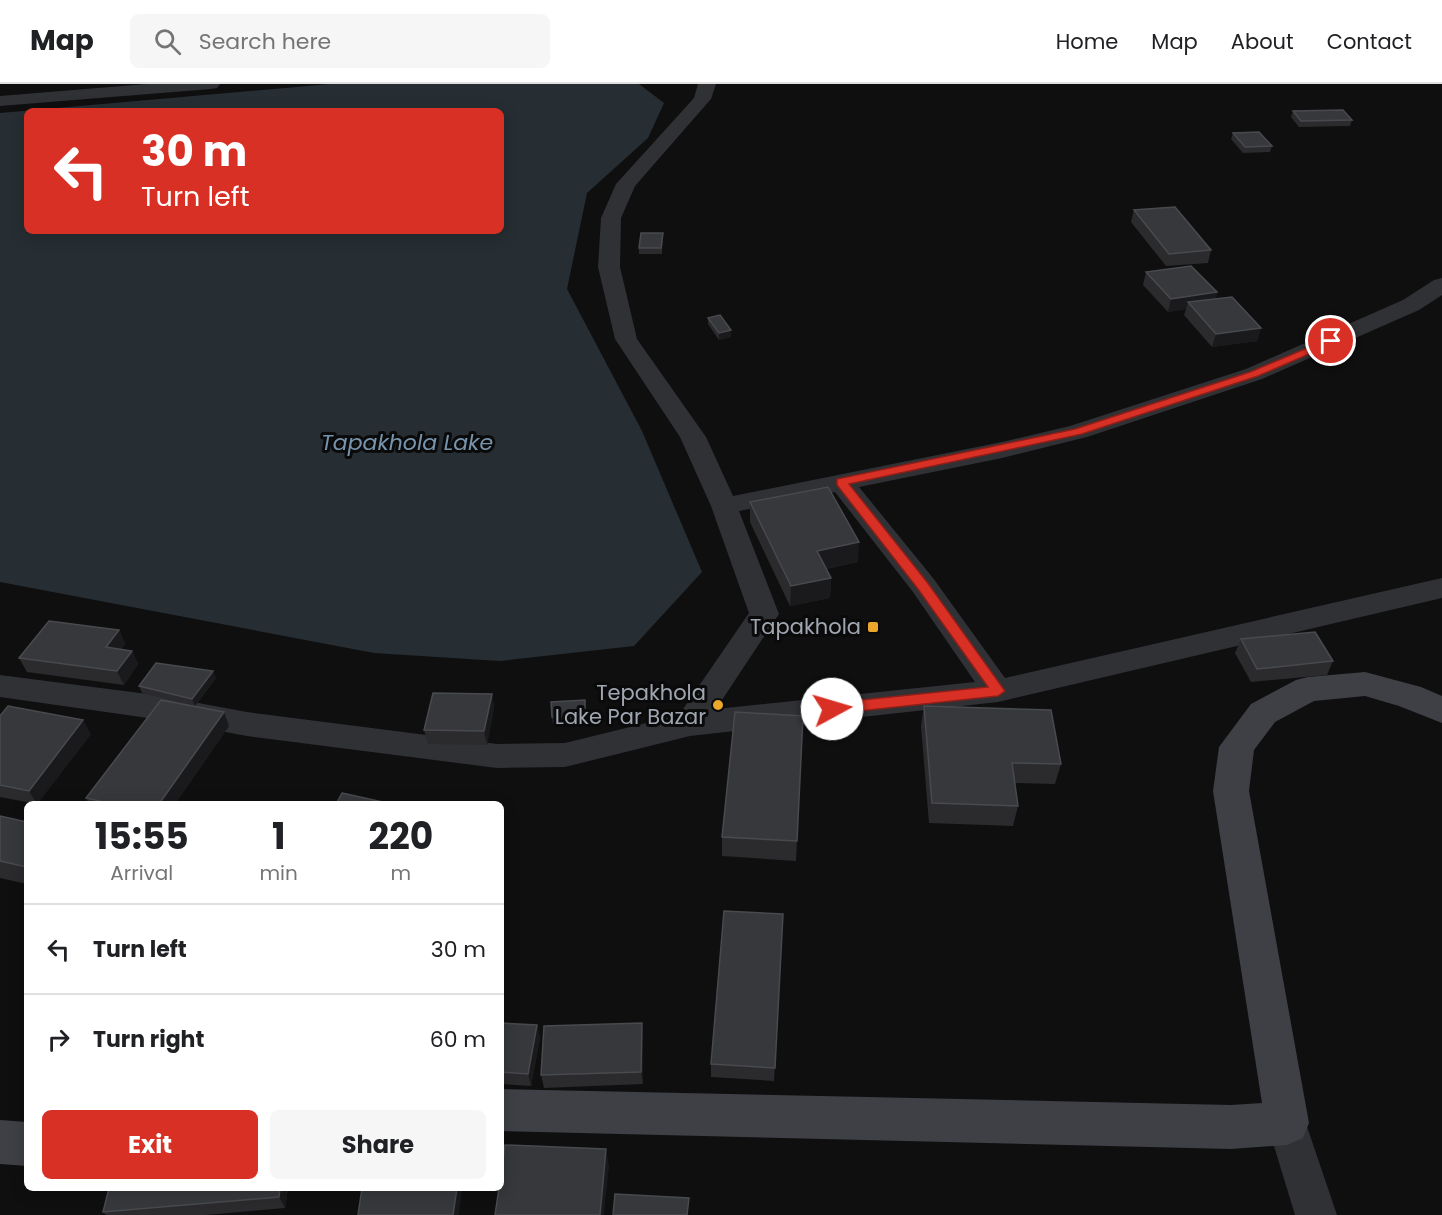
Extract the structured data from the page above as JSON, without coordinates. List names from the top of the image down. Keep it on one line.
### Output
{"water":["Tapakhola Lake"],"places":{"transit":["Tapakhola"],"other":["Tepakhola Lake Par Bazar"]},"page":{"header":"Map","search":"Search here","nav":["Home","Map","About","Contact"],"turn":["30 m","Turn left"],"eta":["15:55","Arrival","1","min","220","m"],"list":[{"name":"Turn left","value":"30 m"},{"name":"Turn right","value":"60 m"}],"buttons":["Exit","Share"]}}
